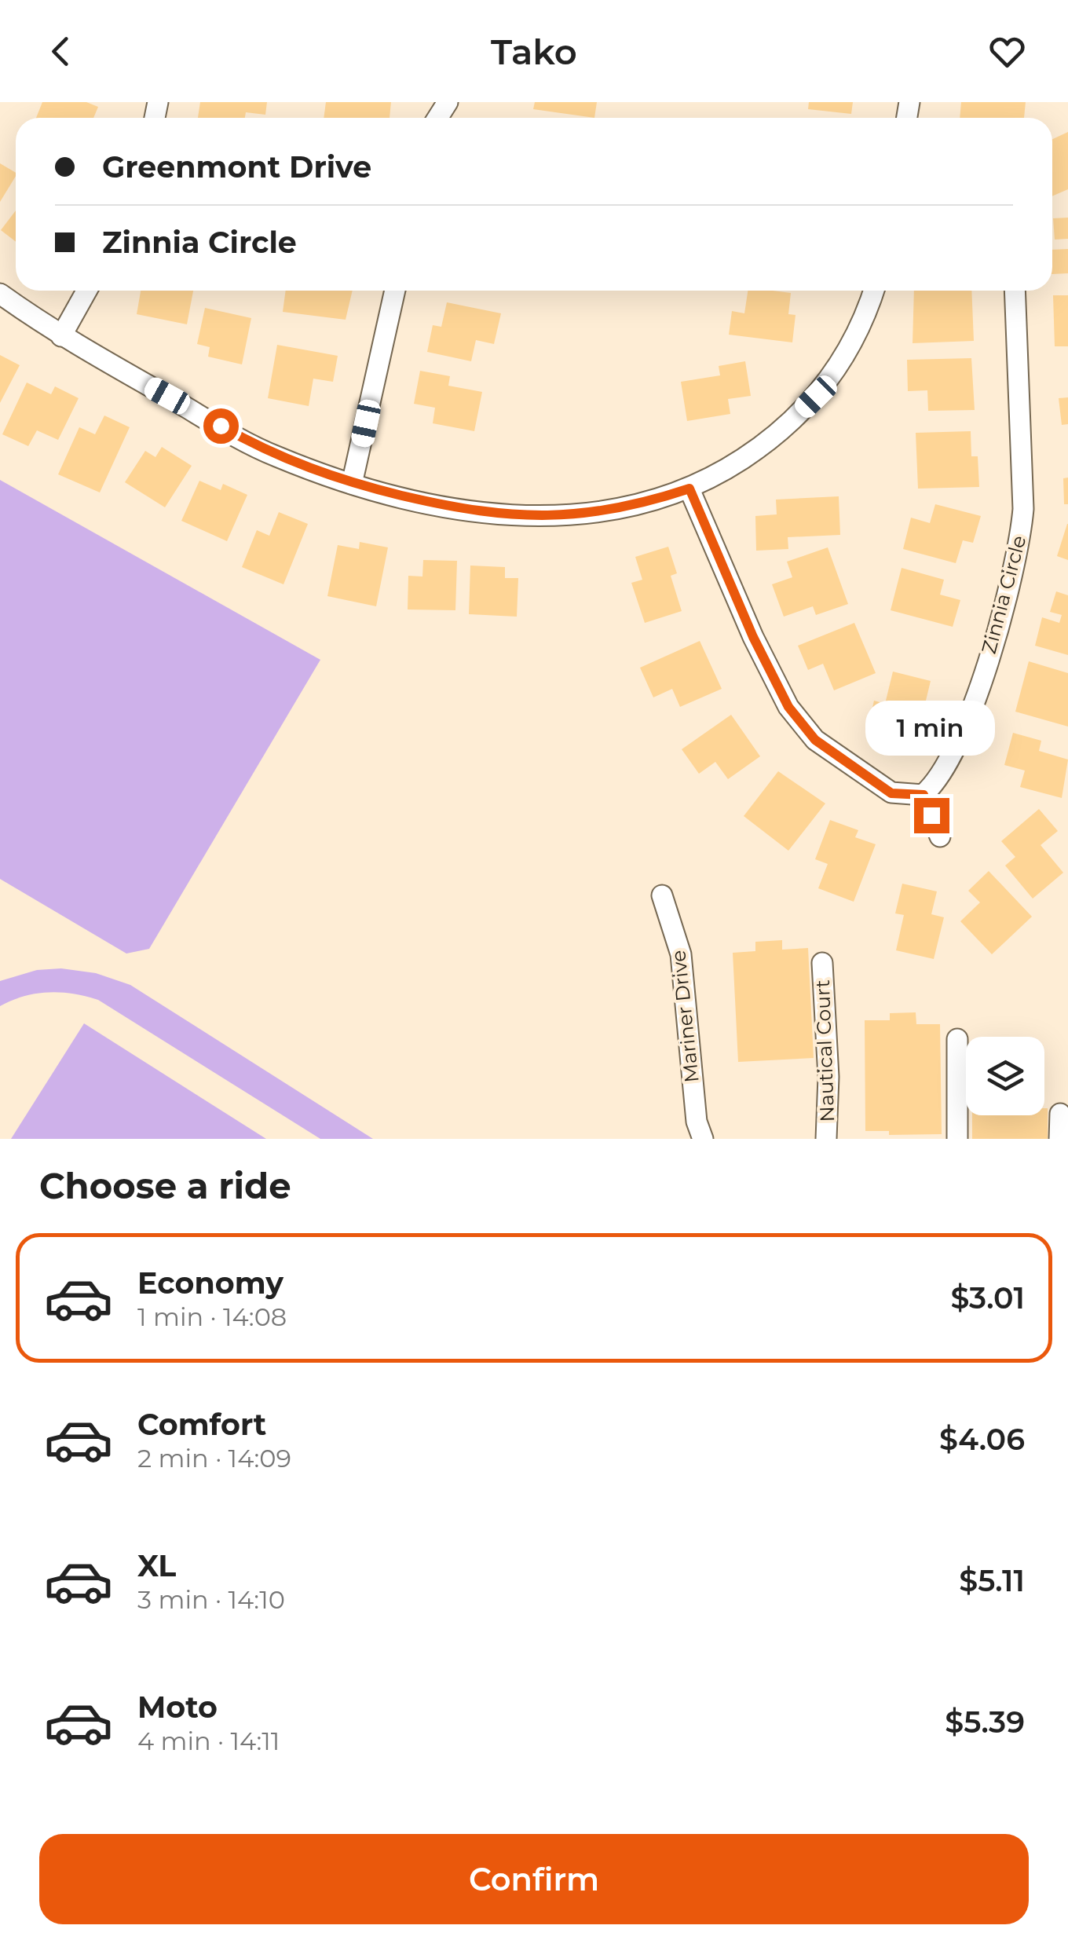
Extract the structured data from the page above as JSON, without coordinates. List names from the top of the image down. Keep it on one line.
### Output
{"streets":{"street":["Zinnia Circle","Mariner Drive","Nautical Court"]},"page":{"header":"Tako","banner":["Greenmont Drive","Zinnia Circle"],"bubble":"1 min","heading":"Choose a ride","list":[{"name":"Economy","note":"1 min · 14:08","value":"$3.01"},{"name":"Comfort","note":"2 min · 14:09","value":"$4.06"},{"name":"XL","note":"3 min · 14:10","value":"$5.11"},{"name":"Moto","note":"4 min · 14:11","value":"$5.39"}],"buttons":"Confirm"}}
